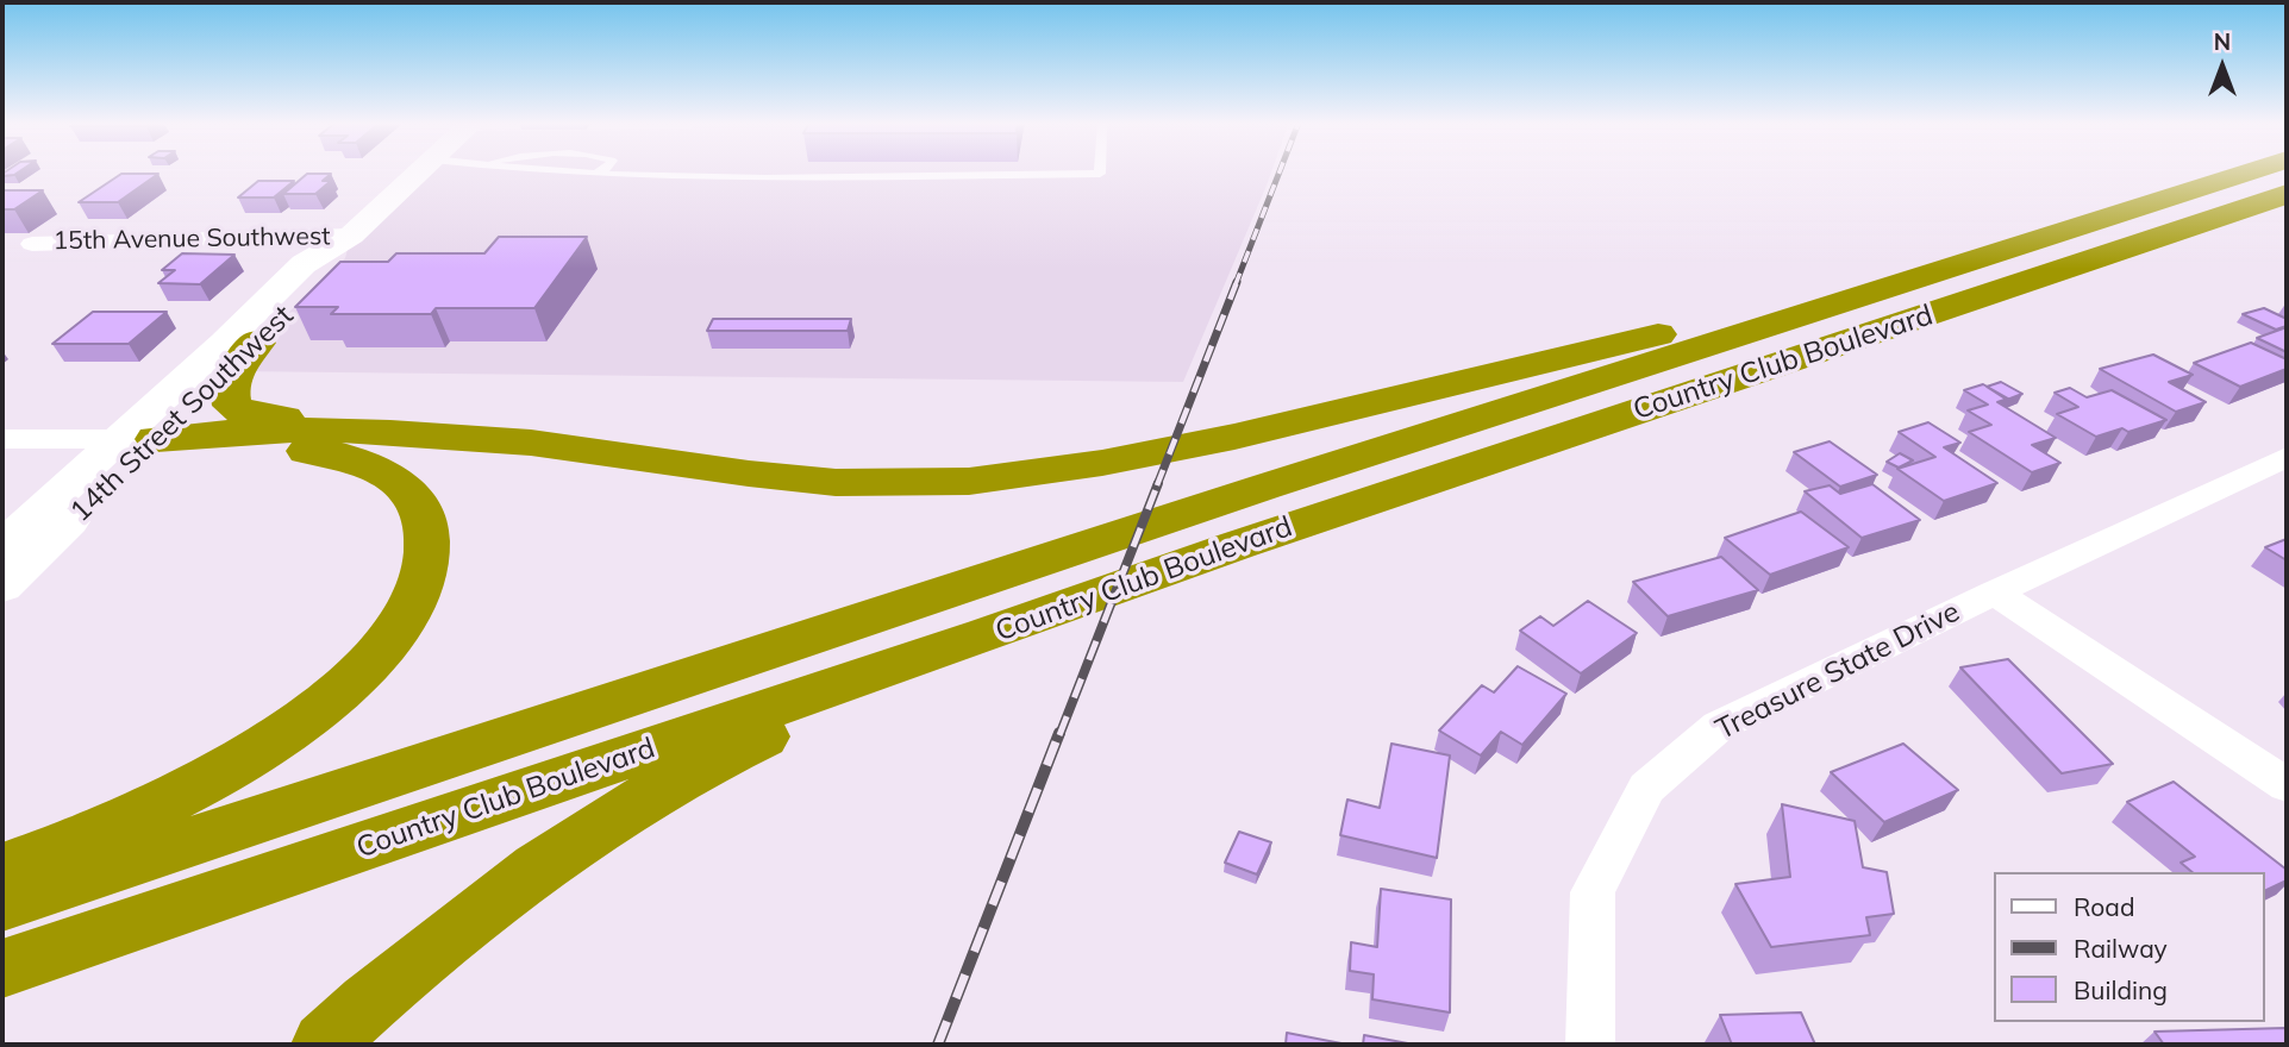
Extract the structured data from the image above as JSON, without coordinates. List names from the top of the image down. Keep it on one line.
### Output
{"streets":{"highway":["Country Club Boulevard"],"street":["15th Avenue Southwest","14th Street Southwest","Treasure State Drive"]},"crossings":[["15th Avenue Southwest","14th Street Southwest"]],"legend":["Road","Railway","Building"],"north":"top"}
